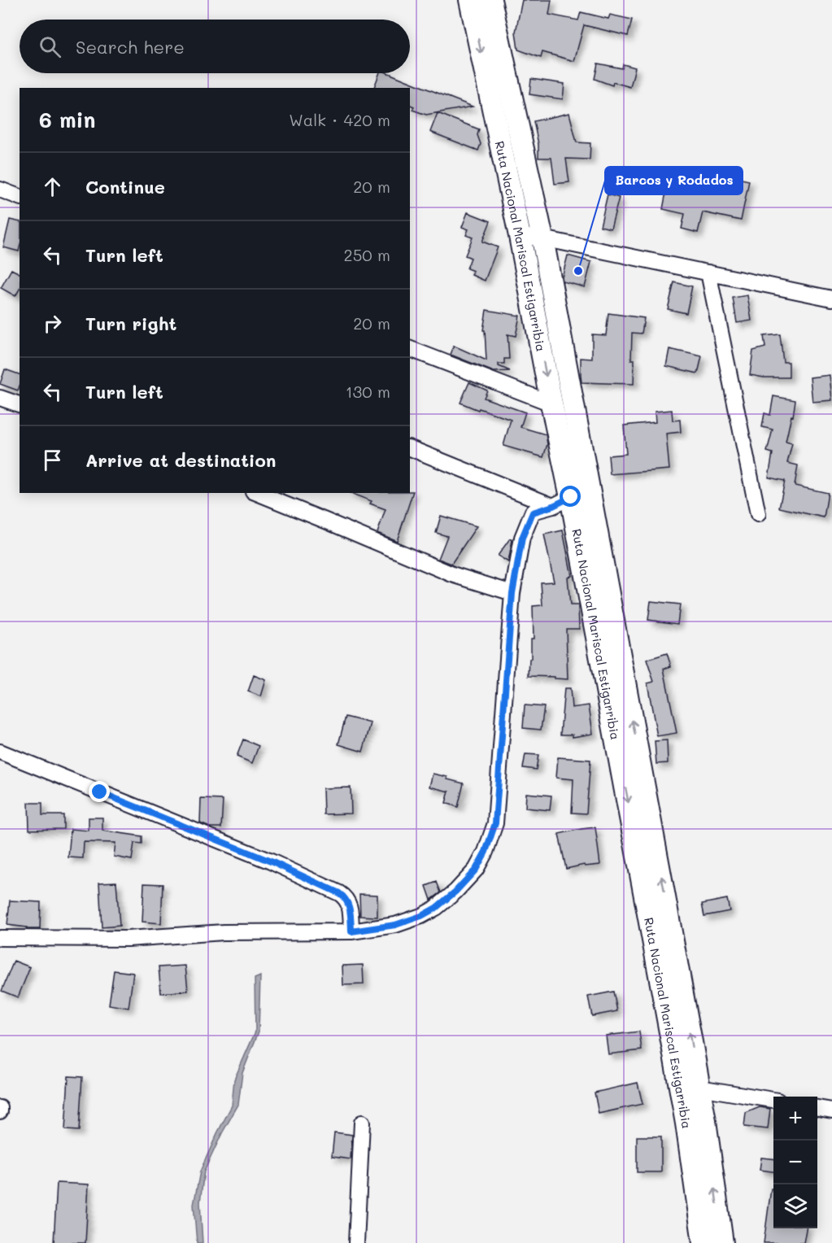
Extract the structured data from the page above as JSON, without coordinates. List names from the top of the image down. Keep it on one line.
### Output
{"streets":{"highway":["Ruta Nacional Mariscal Estigarribia"]},"places":["Barcos y Rodados"],"page":{"search":"Search here","heading":["6 min","Walk · 420 m"],"list":[["Continue","20 m"],["Turn left","250 m"],["Turn right","20 m"],["Turn left","130 m"],"Arrive at destination"],"map_buttons":["+","−"]}}
